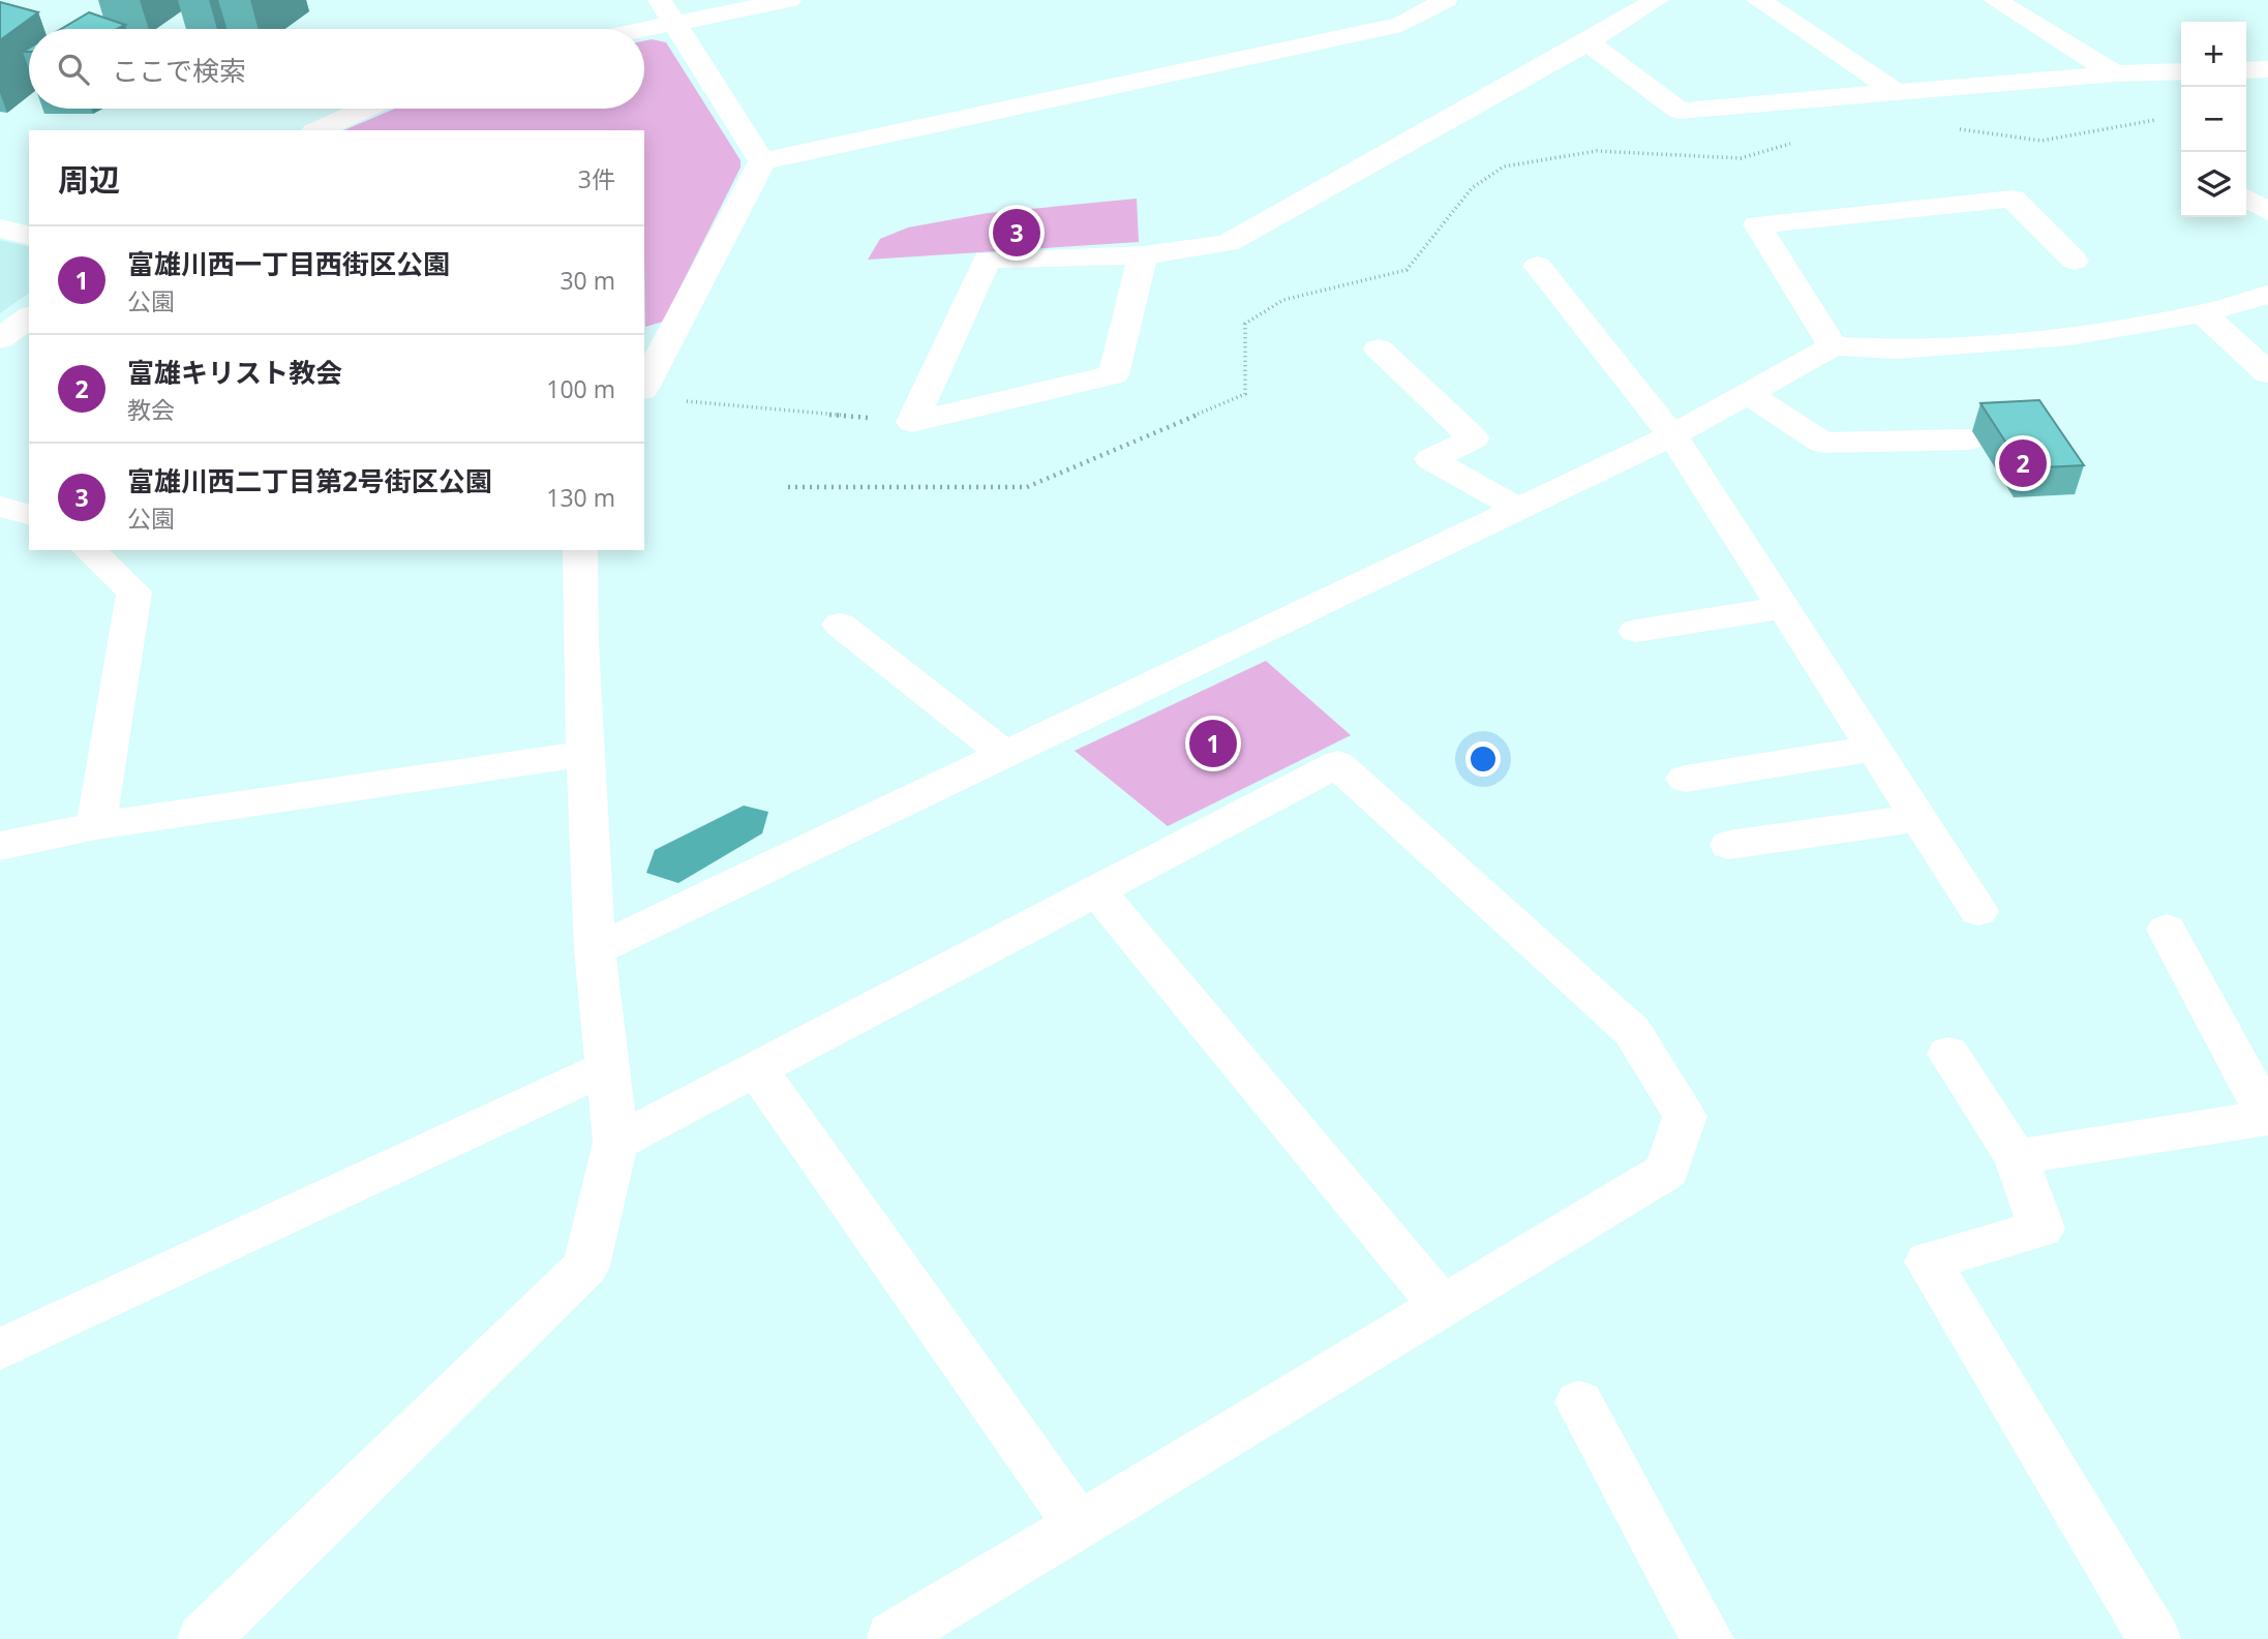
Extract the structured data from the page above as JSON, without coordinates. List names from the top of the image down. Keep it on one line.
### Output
{"page":{"map_buttons":["+","−"],"search":"ここで検索","heading":["周辺","3件"],"pins":["3","2","1"],"list":[{"mark":"1","name":"富雄川西一丁目西街区公園","note":"公園","value":"30 m"},{"mark":"2","name":"富雄キリスト教会","note":"教会","value":"100 m"},{"mark":"3","name":"富雄川西二丁目第2号街区公園","note":"公園","value":"130 m"}]}}
